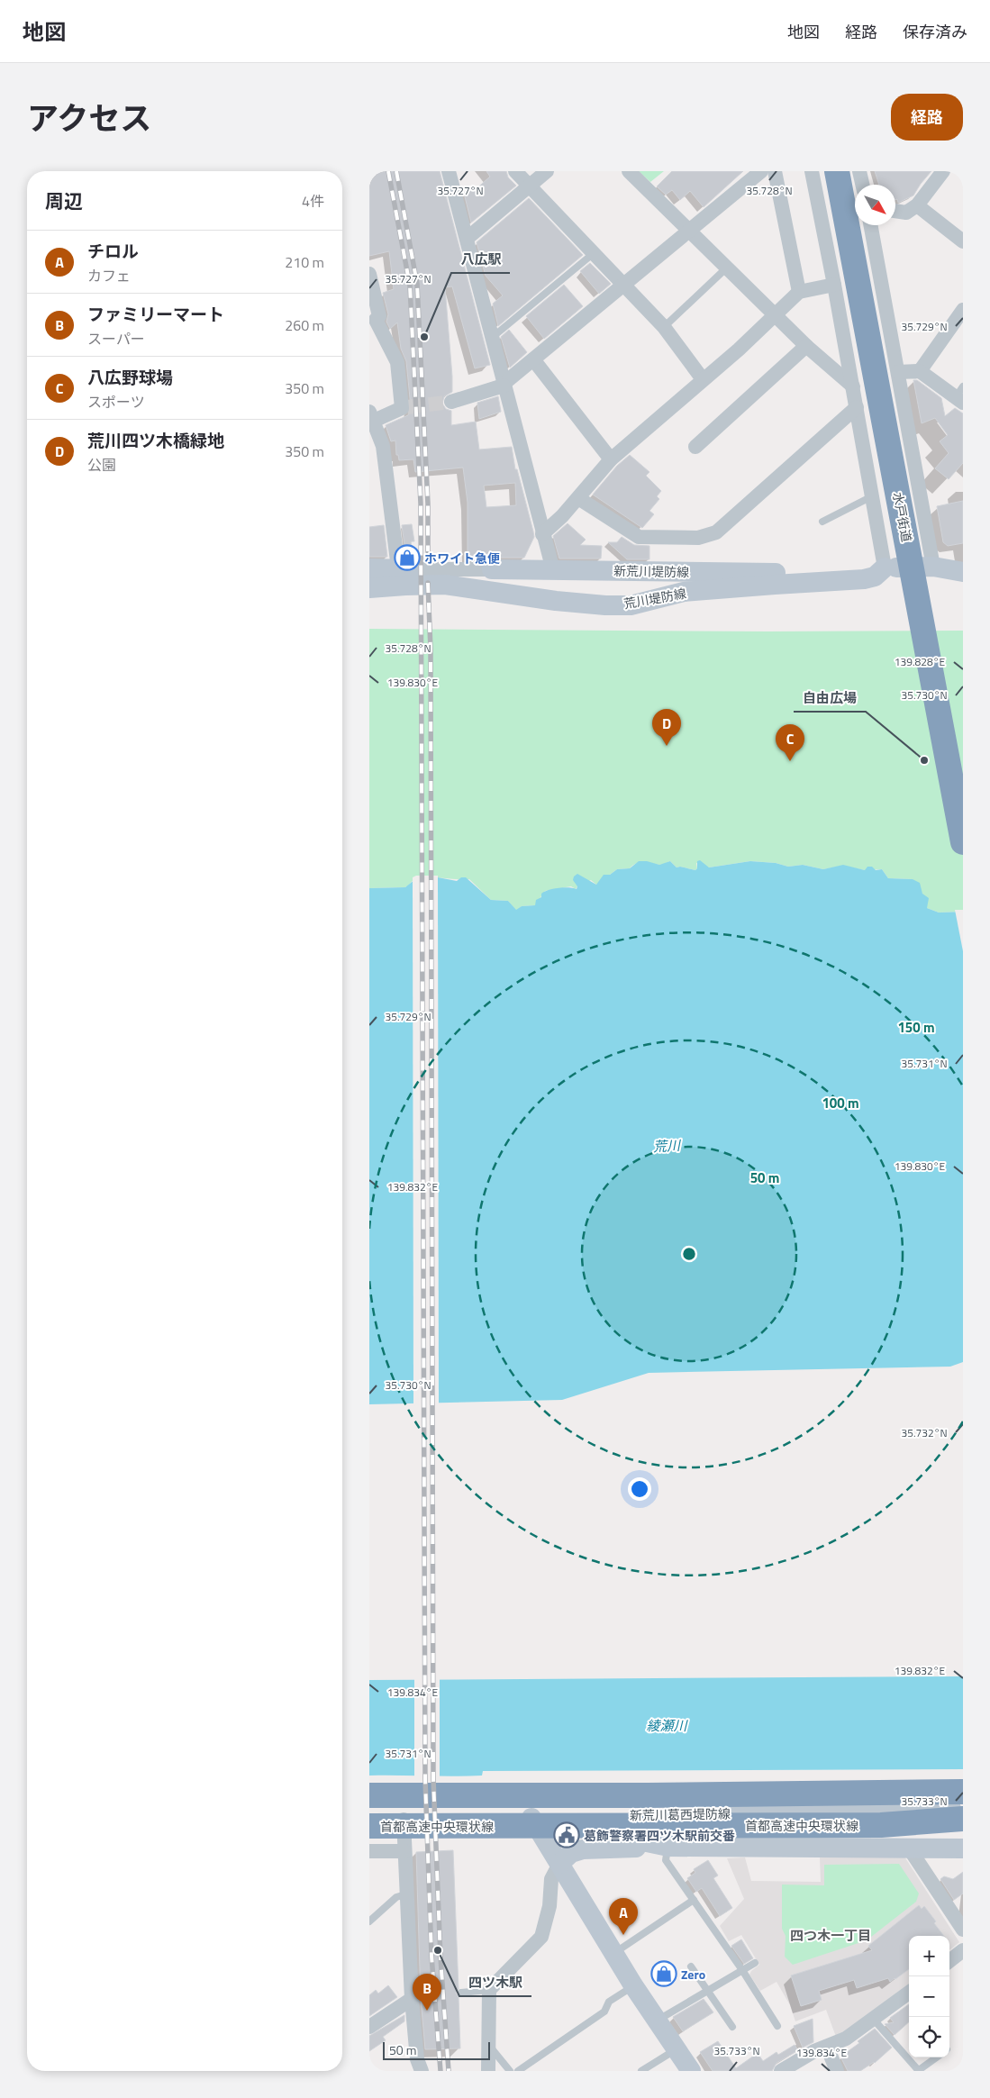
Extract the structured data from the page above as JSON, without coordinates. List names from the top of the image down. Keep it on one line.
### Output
{"streets":{"highway":["水戸街道","首都高速中央環状線"],"main road":["新荒川堤防線","荒川堤防線","新荒川葛西堤防線"]},"crossings":[["新荒川堤防線","荒川堤防線"]],"districts":["四つ木一丁目"],"water":["荒川","綾瀬川"],"places":{"other":["八広駅","自由広場","四ツ木駅"],"shop":["ホワイト急便","Zero"],"public building":["葛飾警察署四ツ木駅前交番"]},"scale_bar":"50 m","north":"bottom right","page":{"header":"地図","nav":["地図","経路","保存済み"],"title":"アクセス","buttons":"経路","heading":["周辺","4件"],"list":[{"mark":"A","name":"チロル","note":"カフェ","value":"210 m"},{"mark":"B","name":"ファミリーマート","note":"スーパー","value":"260 m"},{"mark":"C","name":"八広野球場","note":"スポーツ","value":"350 m"},{"mark":"D","name":"荒川四ツ木橋緑地","note":"公園","value":"350 m"}],"pins":["D","C","A","B"],"map_buttons":["+","−"],"scale":"50 m"},"coordinates":["35.727°N","35.728°N","35.729°N","139.828°E","139.830°E","35.730°N","35.731°N","139.832°E","35.732°N","139.834°E","35.733°N"],"rings":["150 m","100 m","50 m"]}
